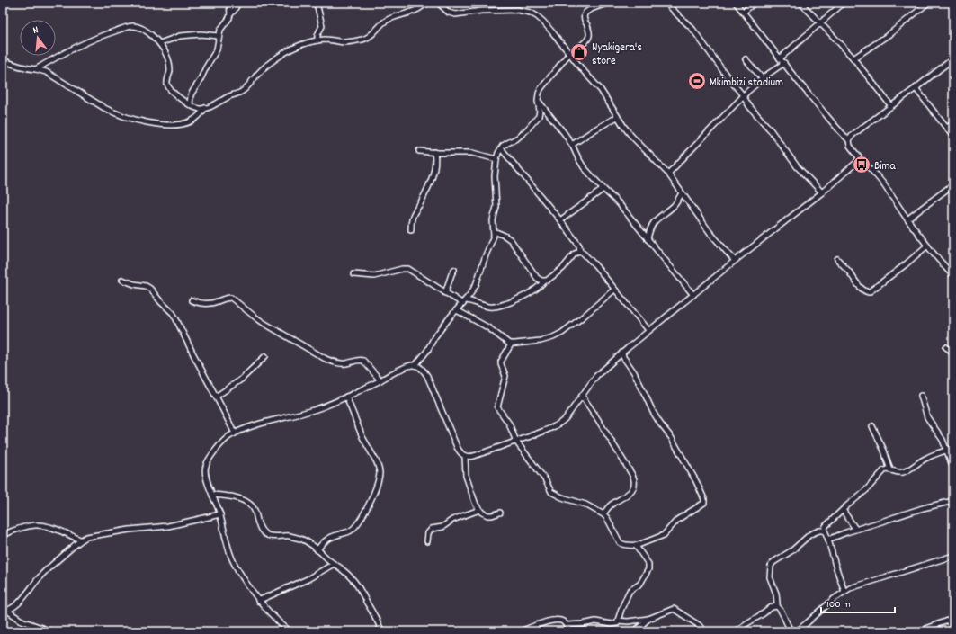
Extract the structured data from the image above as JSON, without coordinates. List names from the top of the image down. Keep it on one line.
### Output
{"places":{"shop":["Nyakigera's store"],"sports":["Mkimbizi stadium"],"bus stop":["Bima"]},"scale_bar":"100 m","north":"top"}
